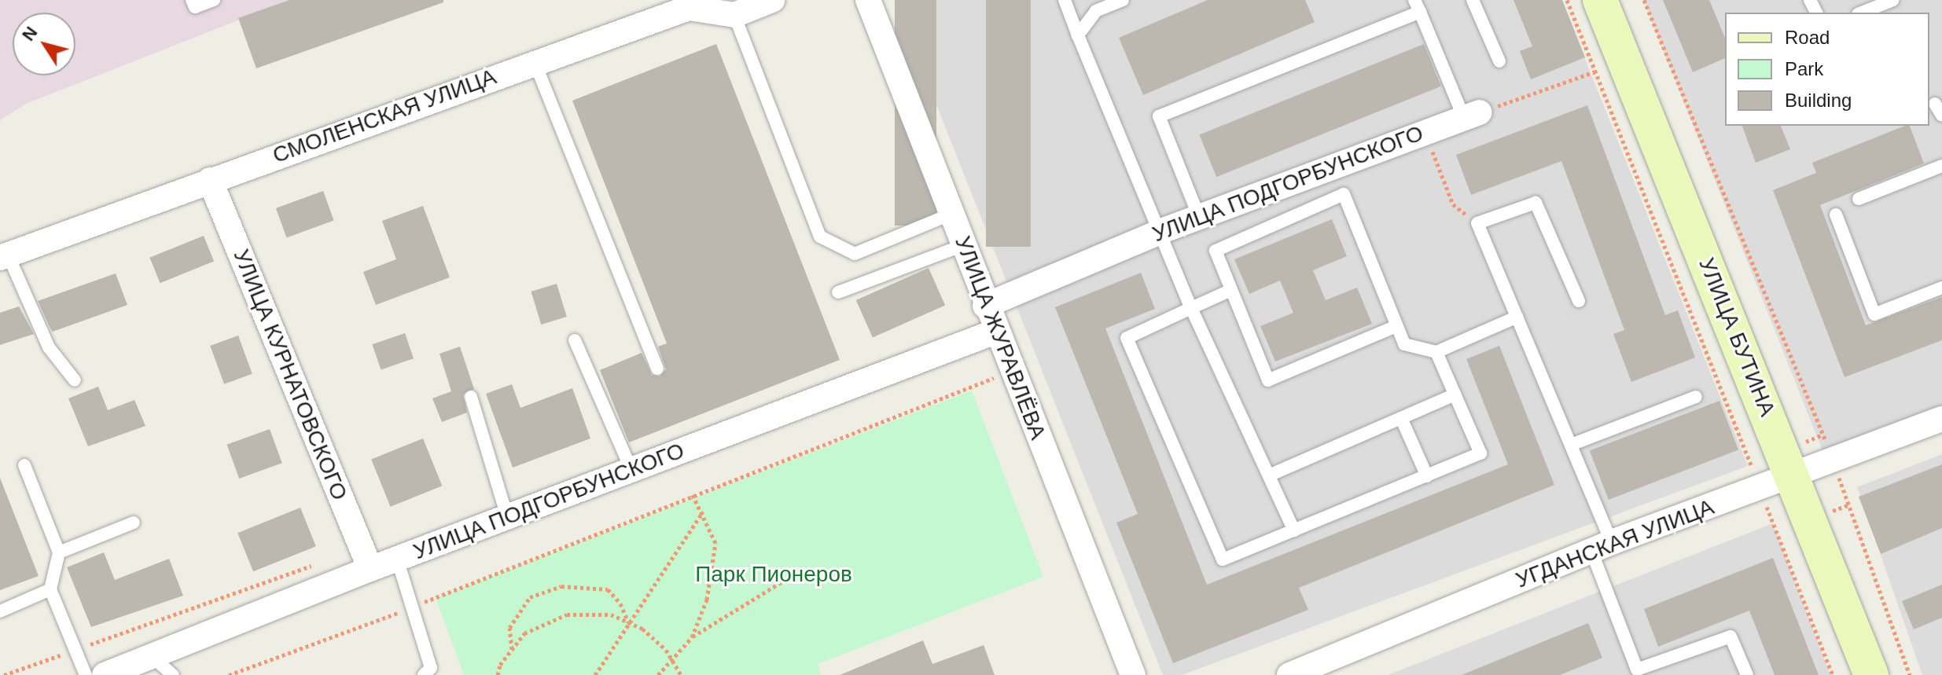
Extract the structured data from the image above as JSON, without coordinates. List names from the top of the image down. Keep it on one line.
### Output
{"streets":{"main road":["УЛИЦА БУТИНА"],"street":["СМОЛЕНСКАЯ УЛИЦА","УЛИЦА ПОДГОРБУНСКОГО","УЛИЦА ЖУРАВЛЁВА","УЛИЦА КУРНАТОВСКОГО","УГДАНСКАЯ УЛИЦА"]},"crossings":[["СМОЛЕНСКАЯ УЛИЦА","УЛИЦА КУРНАТОВСКОГО"],["УЛИЦА ПОДГОРБУНСКОГО","УЛИЦА ЖУРАВЛЁВА"],["УЛИЦА ПОДГОРБУНСКОГО","УЛИЦА КУРНАТОВСКОГО"],["УЛИЦА БУТИНА","УГДАНСКАЯ УЛИЦА"]],"parks":["Парк Пионеров"],"legend":["Road","Park","Building"],"north":"top left"}
